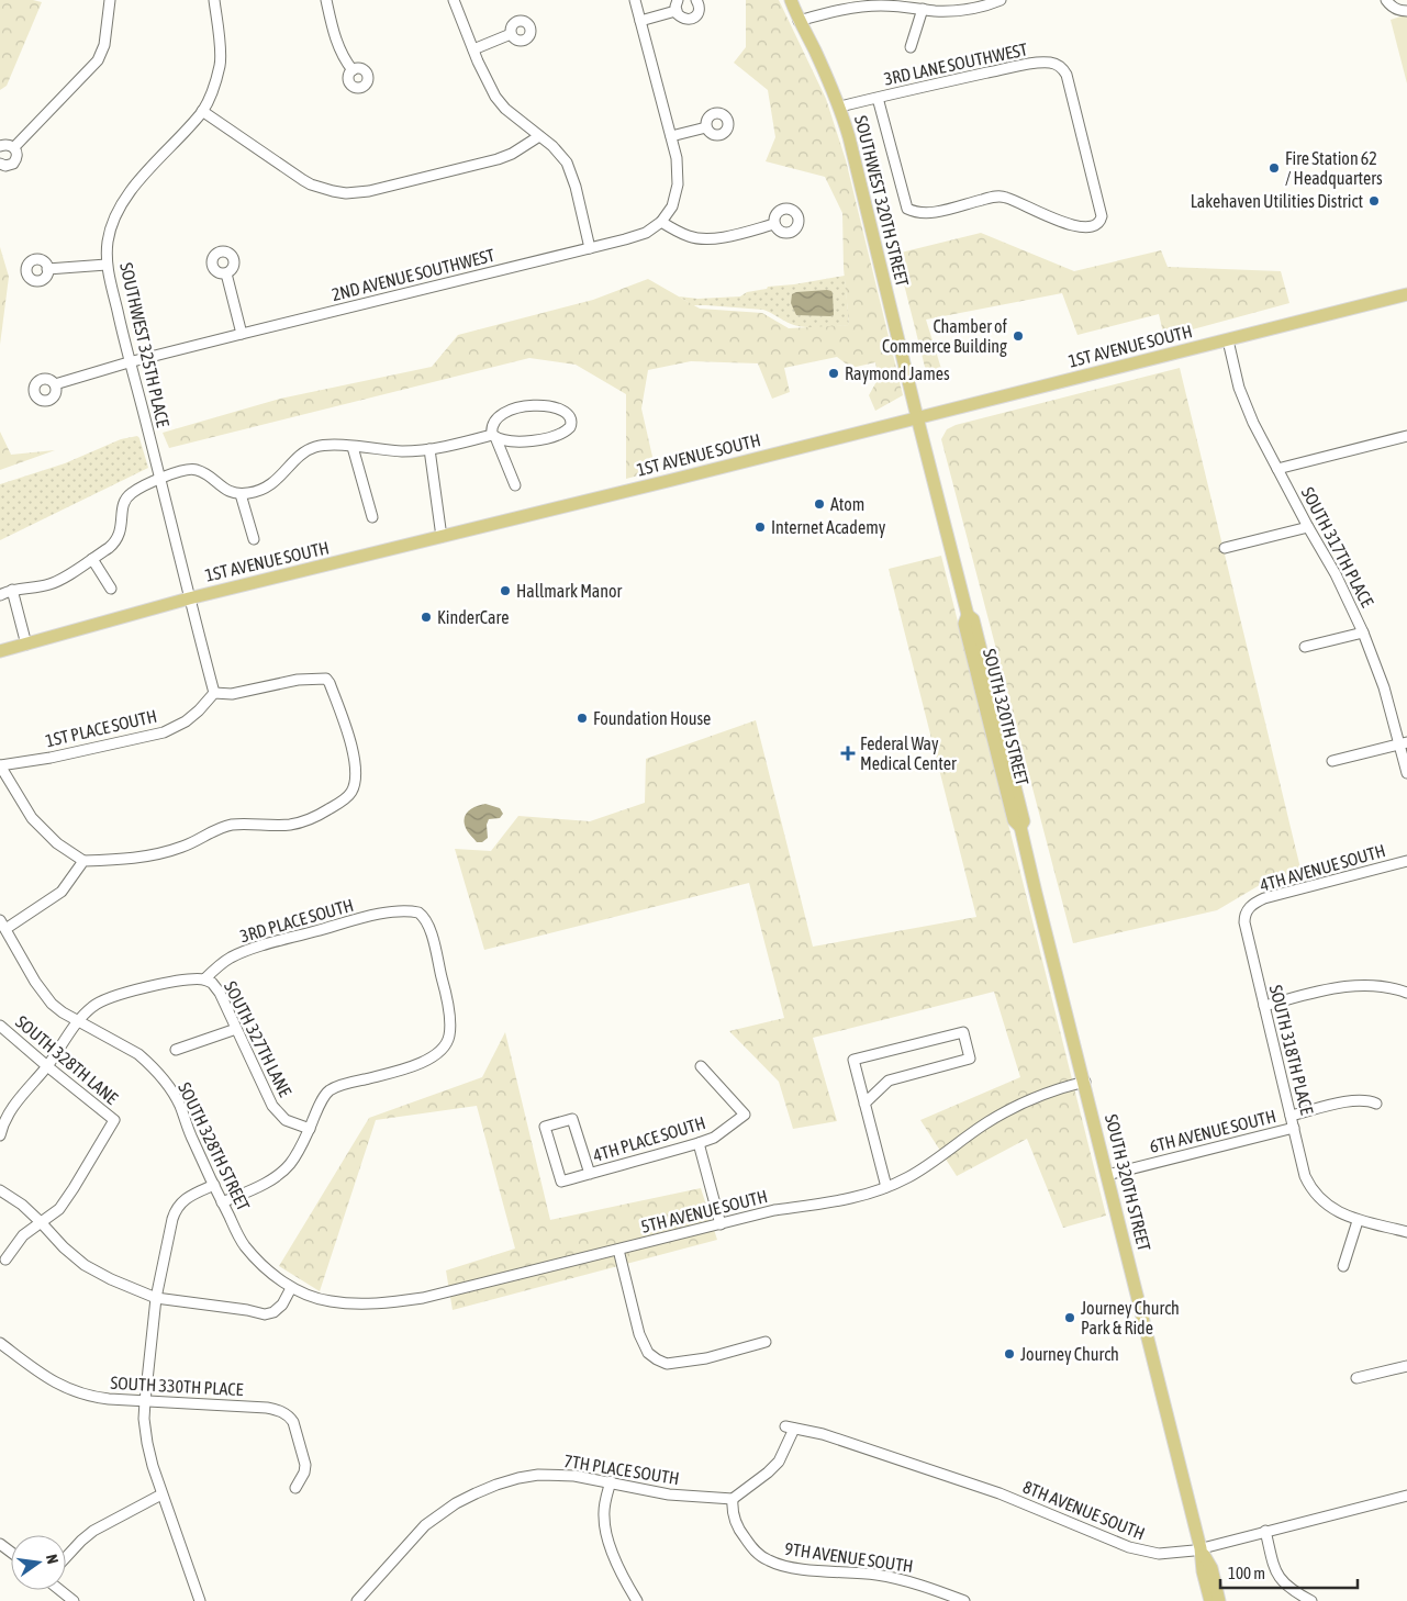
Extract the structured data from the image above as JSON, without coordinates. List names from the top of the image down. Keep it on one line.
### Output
{"streets":{"main road":["SOUTHWEST 320TH STREET","1ST AVENUE SOUTH","SOUTH 320TH STREET"],"street":["3RD LANE SOUTHWEST","2ND AVENUE SOUTHWEST","SOUTHWEST 325TH PLACE","SOUTH 317TH PLACE","1ST PLACE SOUTH","4TH AVENUE SOUTH","3RD PLACE SOUTH","SOUTH 327TH LANE","SOUTH 318TH PLACE","SOUTH 328TH LANE","6TH AVENUE SOUTH","4TH PLACE SOUTH","SOUTH 328TH STREET","5TH AVENUE SOUTH","SOUTH 330TH PLACE","7TH PLACE SOUTH","8TH AVENUE SOUTH","9TH AVENUE SOUTH"]},"crossings":[["3RD LANE SOUTHWEST","SOUTHWEST 320TH STREET"],["SOUTHWEST 320TH STREET","1ST AVENUE SOUTH"],["SOUTHWEST 320TH STREET","SOUTH 320TH STREET"],["2ND AVENUE SOUTHWEST","SOUTHWEST 325TH PLACE"],["SOUTHWEST 325TH PLACE","1ST AVENUE SOUTH"],["SOUTHWEST 325TH PLACE","1ST PLACE SOUTH"],["1ST AVENUE SOUTH","SOUTH 317TH PLACE"],["1ST AVENUE SOUTH","SOUTH 320TH STREET"],["SOUTH 320TH STREET","6TH AVENUE SOUTH"],["SOUTH 320TH STREET","5TH AVENUE SOUTH"],["SOUTH 320TH STREET","8TH AVENUE SOUTH"],["4TH AVENUE SOUTH","SOUTH 318TH PLACE"],["3RD PLACE SOUTH","SOUTH 327TH LANE"],["SOUTH 318TH PLACE","6TH AVENUE SOUTH"],["SOUTH 328TH STREET","5TH AVENUE SOUTH"],["7TH PLACE SOUTH","8TH AVENUE SOUTH"],["7TH PLACE SOUTH","9TH AVENUE SOUTH"],["8TH AVENUE SOUTH","9TH AVENUE SOUTH"]],"places":{"other":["Fire Station 62 / Headquarters","Lakehaven Utilities District","Chamber of Commerce Building","Raymond James","Atom","Internet Academy","Hallmark Manor","KinderCare","Foundation House","Journey Church Park & Ride","Journey Church"],"health":["Federal Way Medical Center"]},"scale_bar":"100 m","north":"right"}
